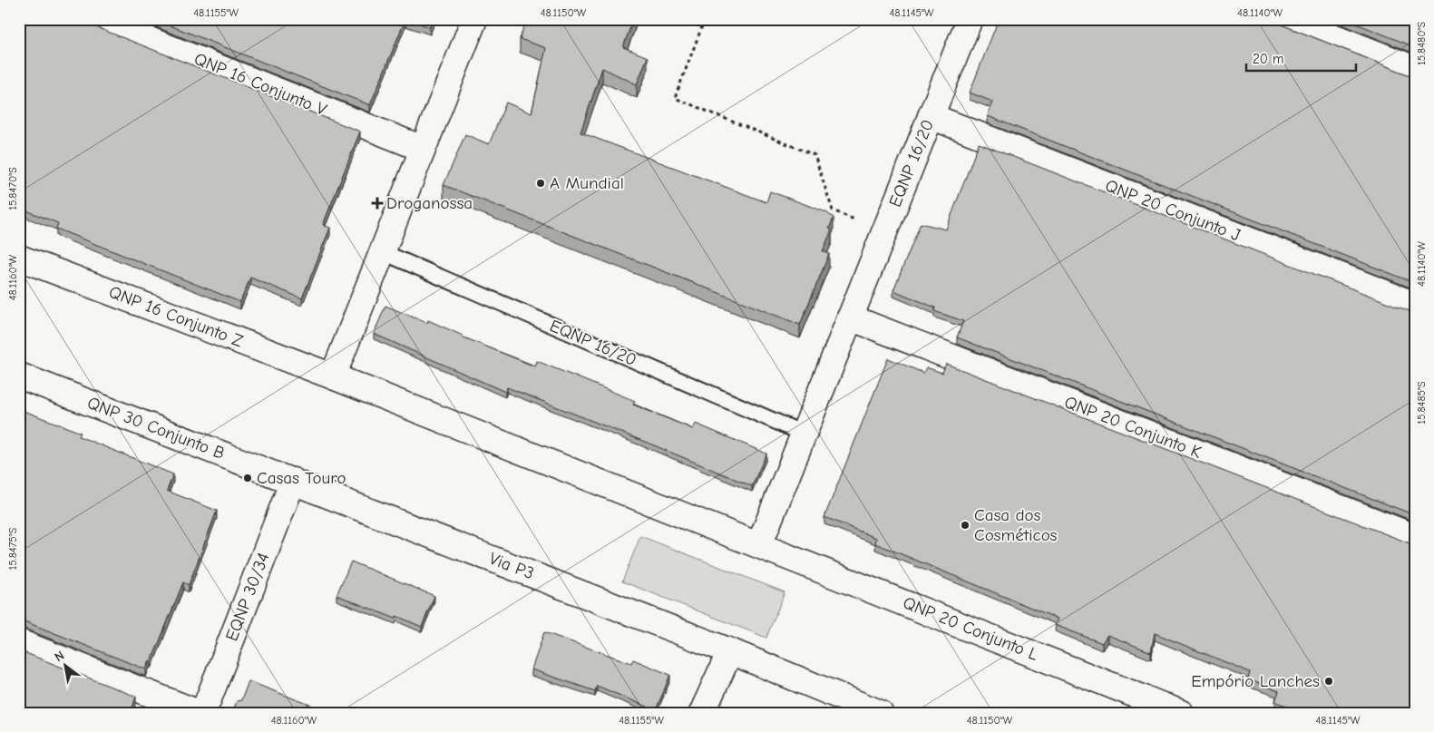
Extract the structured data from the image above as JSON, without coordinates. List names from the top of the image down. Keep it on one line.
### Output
{"streets":{"street":["QNP 16 Conjunto V","EQNP 16/20","QNP 20 Conjunto J","QNP 16 Conjunto Z","QNP 20 Conjunto K","QNP 30 Conjunto B","Via P3","EQNP 30/34","QNP 20 Conjunto L"]},"crossings":[["EQNP 16/20","QNP 20 Conjunto J"],["EQNP 16/20","QNP 20 Conjunto K"],["EQNP 16/20","QNP 20 Conjunto L"],["QNP 30 Conjunto B","Via P3"],["QNP 30 Conjunto B","EQNP 30/34"],["Via P3","EQNP 30/34"]],"places":{"other":["A Mundial","Casas Touro","Casa dos Cosméticos","Empório Lanches"],"health":["Droganossa"]},"scale_bar":"20 m","north":"top left","coordinates":["48.1155°W","48.1150°W","48.1145°W","48.1140°W","15.8480°S","15.8470°S","48.1160°W","15.8485°S","15.8475°S"]}
